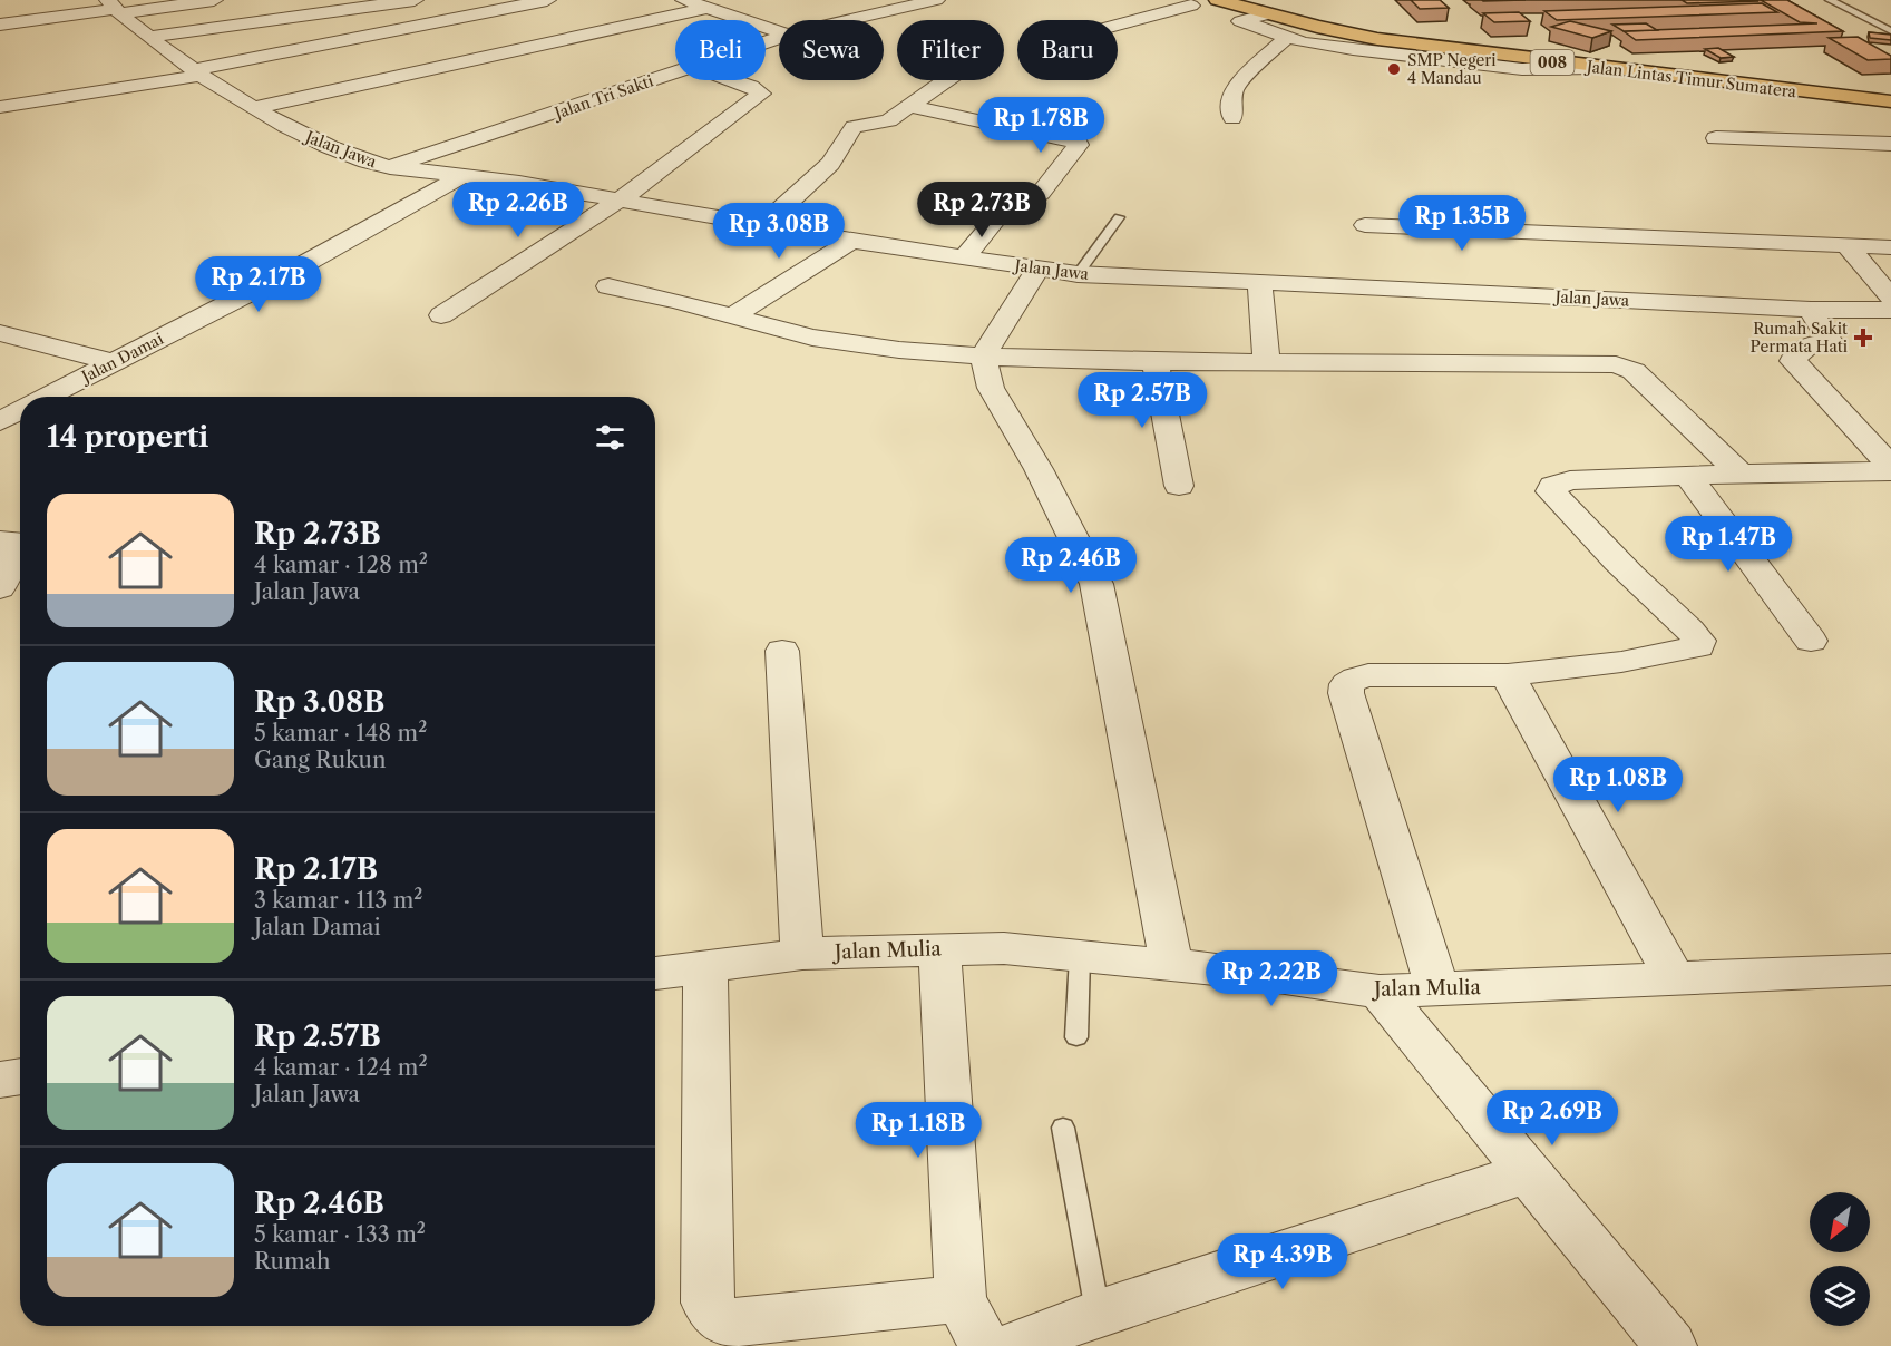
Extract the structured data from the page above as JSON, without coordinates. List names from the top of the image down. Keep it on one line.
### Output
{"streets":{"highway":["008","Jalan Lintas Timur Sumatera"],"street":["Jalan Tri Sakti","Jalan Jawa","Jalan Damai","Jalan Mulia"]},"crossings":[["Jalan Tri Sakti","Jalan Jawa"],["Jalan Jawa","Jalan Damai"]],"places":{"other":["SMP Negeri 4 Mandau"],"health":["Rumah Sakit Permata Hati"]},"north":"bottom left","page":{"chip":["Beli","Sewa","Filter","Baru"],"price":["Rp 1.78B","Rp 2.26B","Rp 2.73B","Rp 1.35B","Rp 3.08B","Rp 2.17B","Rp 2.57B","Rp 1.47B","Rp 2.46B","Rp 1.08B","Rp 2.22B","Rp 2.69B","Rp 1.18B","Rp 4.39B"],"heading":"14 properti","list":[{"name":"Rp 2.73B","note":"4 kamar · 128 m² · Jalan Jawa"},{"name":"Rp 3.08B","note":"5 kamar · 148 m² · Gang Rukun"},{"name":"Rp 2.17B","note":"3 kamar · 113 m² · Jalan Damai"},{"name":"Rp 2.57B","note":"4 kamar · 124 m² · Jalan Jawa"},{"name":"Rp 2.46B","note":"5 kamar · 133 m² · Rumah"}]}}
